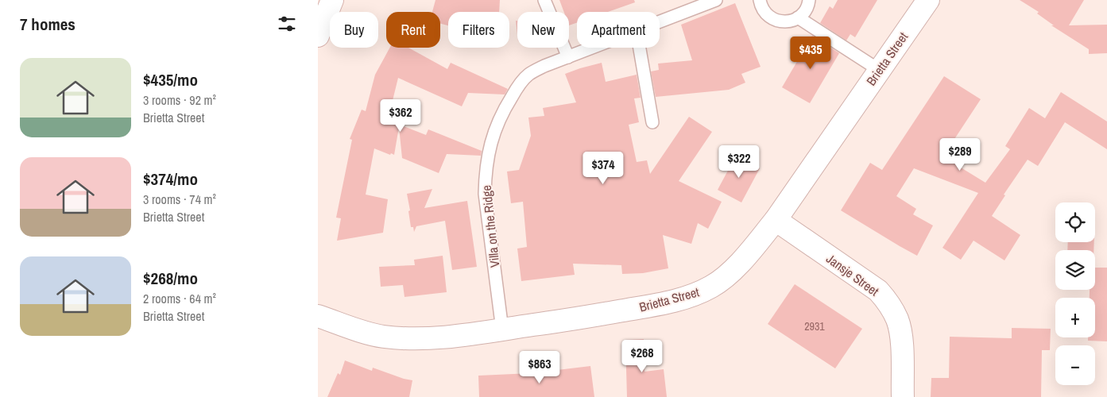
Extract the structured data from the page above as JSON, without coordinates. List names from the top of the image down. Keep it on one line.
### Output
{"streets":{"street":["Brietta Street","Jansje Street"],"lane":["Villa on the Ridge"]},"crossings":[["Brietta Street","Villa on the Ridge"],["Brietta Street","Jansje Street"]],"house_numbers":["2931"],"page":{"heading":"7 homes","chip":["Buy","Rent","Filters","New","Apartment"],"price":["$435","$362","$289","$322","$374","$268","$863"],"list":[{"name":"$435/mo","note":"3 rooms · 92 m² · Brietta Street"},{"name":"$374/mo","note":"3 rooms · 74 m² · Brietta Street"},{"name":"$268/mo","note":"2 rooms · 64 m² · Brietta Street"}],"map_buttons":["+","−"]}}
